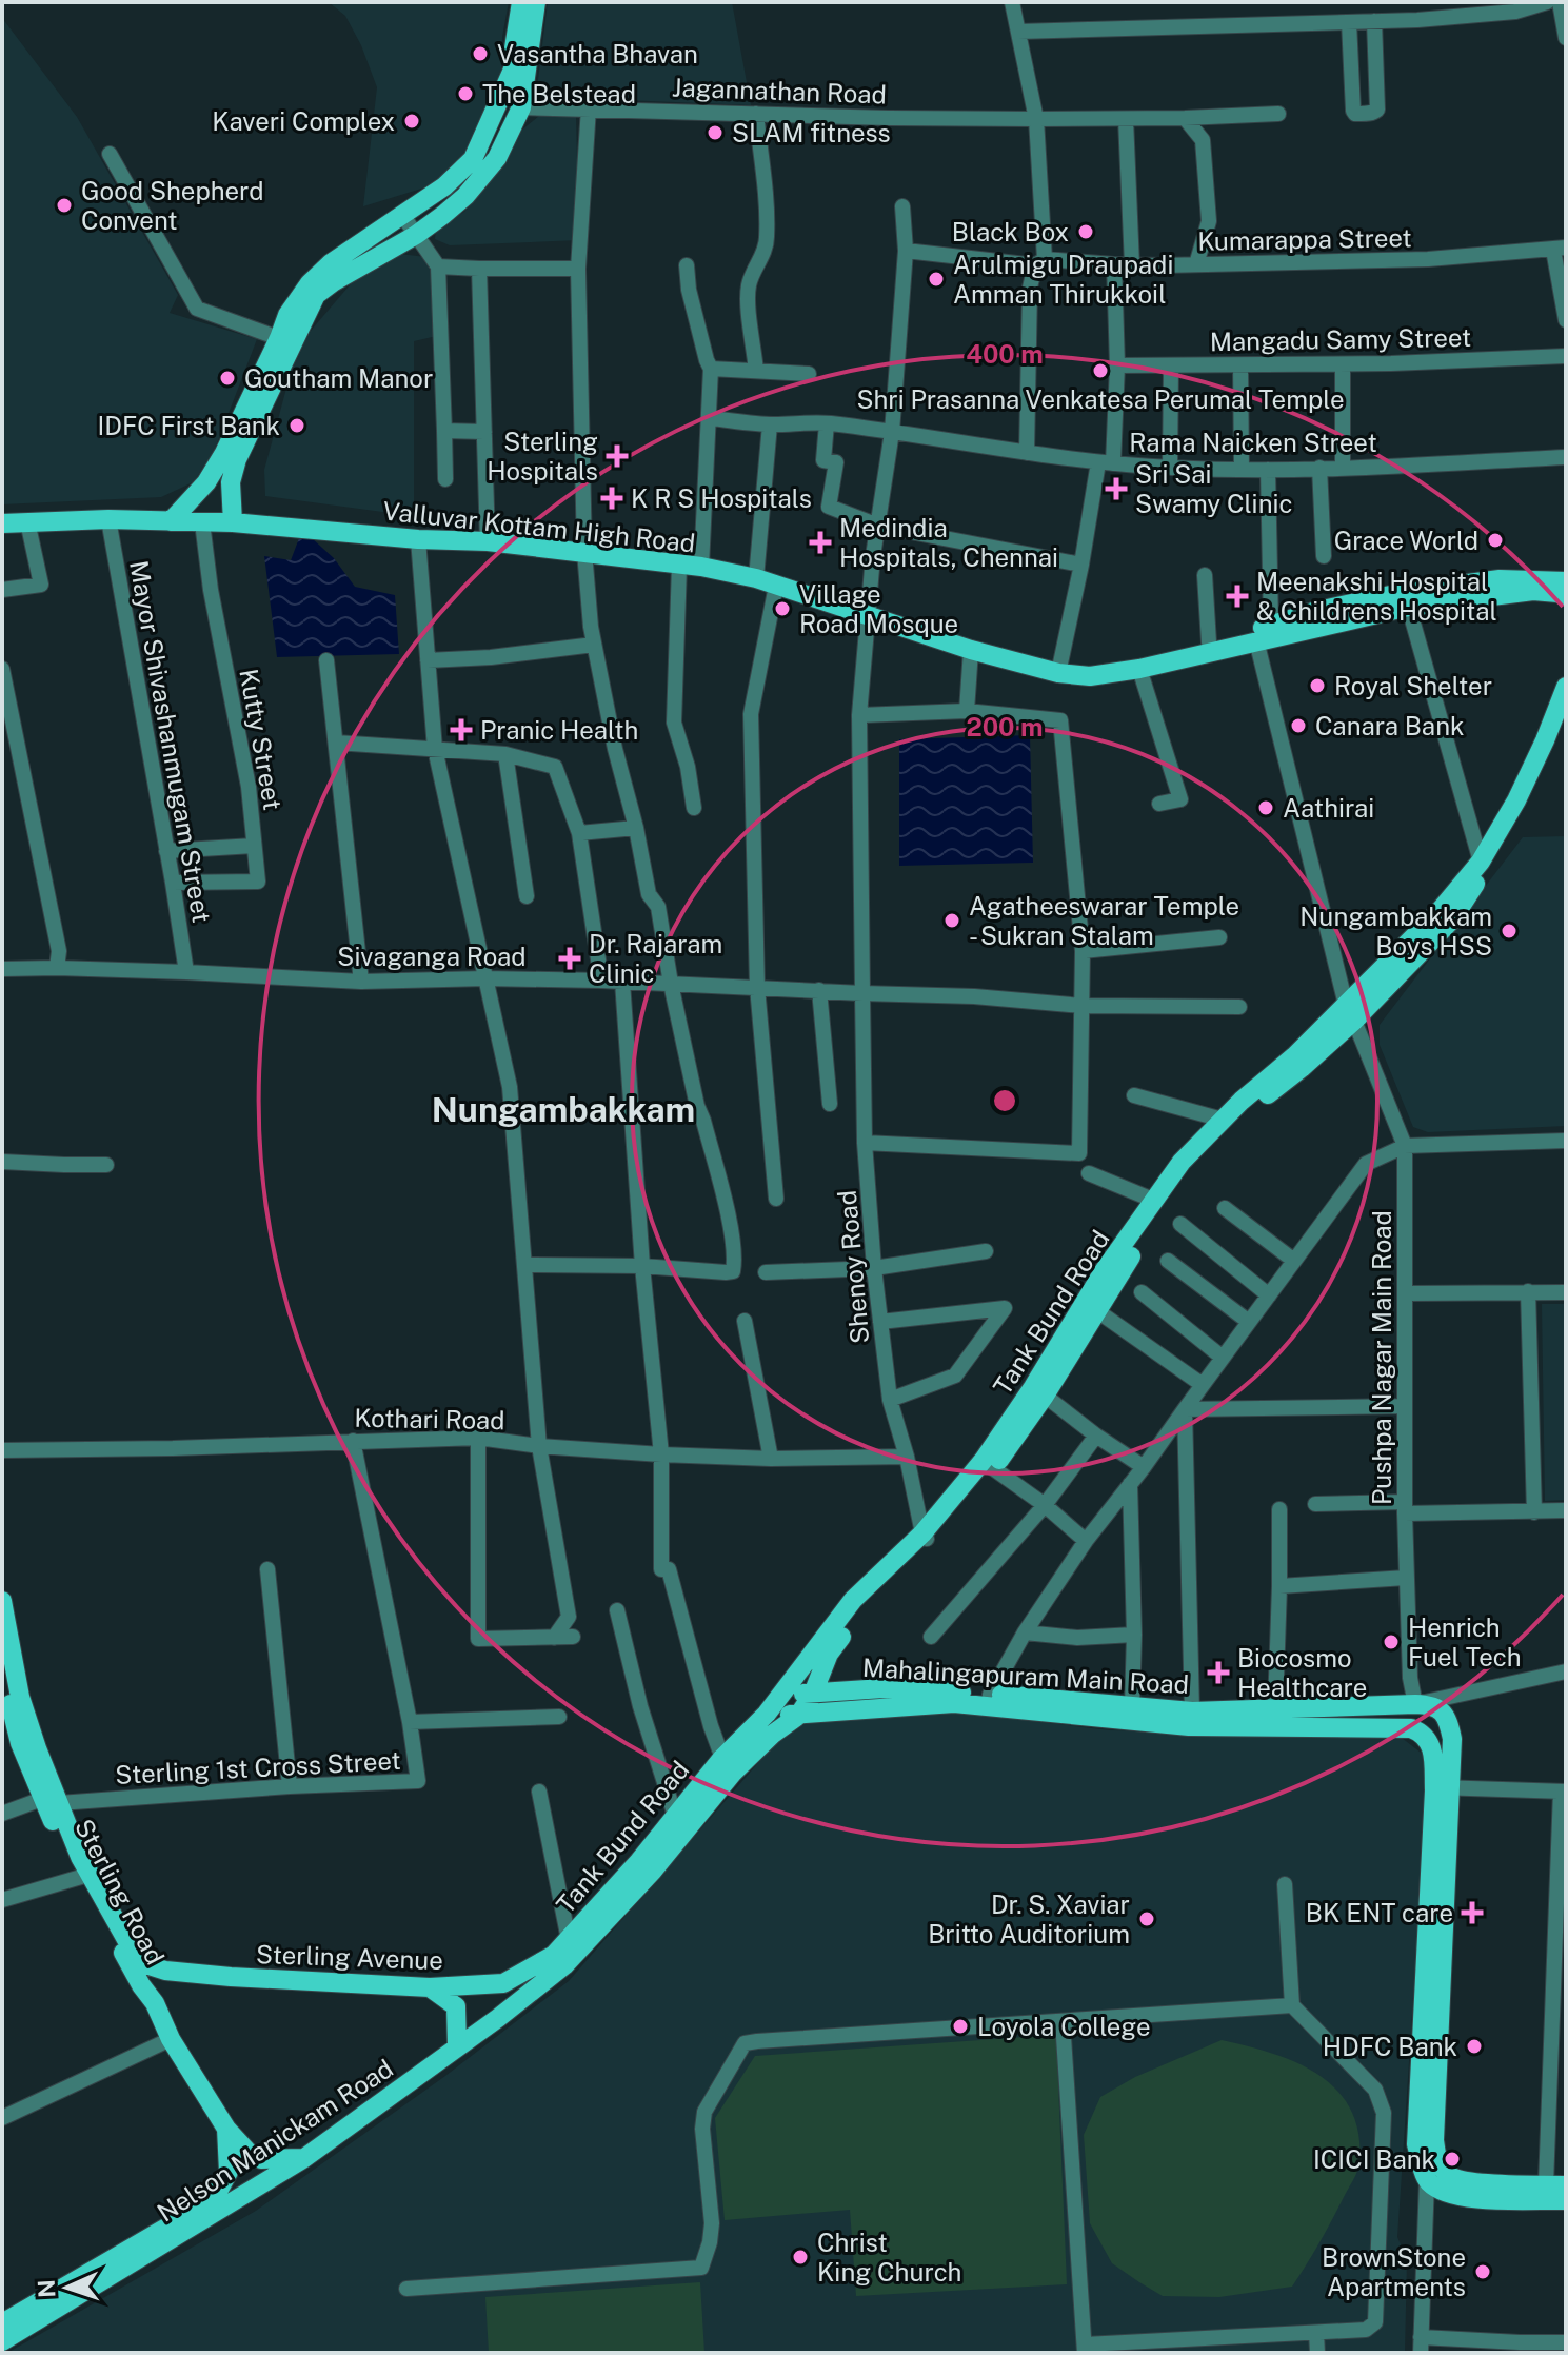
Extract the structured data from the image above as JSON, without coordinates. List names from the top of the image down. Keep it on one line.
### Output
{"streets":{"main road":["Valluvar Kottam High Road","Tank Bund Road","Mahalingapuram Main Road","Sterling Road","Sterling Avenue","Nelson Manickam Road"],"street":["Jagannathan Road","Kumarappa Street","Mangadu Samy Street","Rama Naicken Street","Kutty Street","Mayor Shivashanmugam Street","Sivaganga Road","Shenoy Road","Pushpa Nagar Main Road","Kothari Road","Sterling 1st Cross Street"]},"crossings":[["Kumarappa Street","Shenoy Road"],["Rama Naicken Street","Shenoy Road"],["Valluvar Kottam High Road","Kutty Street"],["Valluvar Kottam High Road","Mayor Shivashanmugam Street"],["Valluvar Kottam High Road","Shenoy Road"],["Valluvar Kottam High Road","Pushpa Nagar Main Road"],["Kutty Street","Mayor Shivashanmugam Street"],["Mayor Shivashanmugam Street","Sivaganga Road"],["Sivaganga Road","Shenoy Road"],["Shenoy Road","Tank Bund Road"],["Shenoy Road","Kothari Road"],["Tank Bund Road","Pushpa Nagar Main Road"],["Tank Bund Road","Mahalingapuram Main Road"],["Tank Bund Road","Sterling Avenue"],["Tank Bund Road","Nelson Manickam Road"],["Pushpa Nagar Main Road","Mahalingapuram Main Road"],["Kothari Road","Sterling 1st Cross Street"],["Sterling 1st Cross Street","Sterling Road"],["Sterling Road","Sterling Avenue"],["Sterling Road","Nelson Manickam Road"],["Sterling Avenue","Nelson Manickam Road"]],"districts":["Nungambakkam"],"places":{"other":["Vasantha Bhavan","The Belstead","Kaveri Complex","SLAM fitness","Good Shepherd Convent","Black Box","Arulmigu Draupadi Amman Thirukkoil","Shri Prasanna Venkatesa Perumal Temple","Goutham Manor","IDFC First Bank","Grace World","Village Road Mosque","Royal Shelter","Canara Bank","Aathirai","Agatheeswarar Temple - Sukran Stalam","Nungambakkam Boys HSS","Henrich Fuel Tech","Dr. S. Xaviar Britto Auditorium","Loyola College","HDFC Bank","ICICI Bank","Christ King Church","BrownStone Apartments"],"health":["Sterling Hospitals","Sri Sai Swamy Clinic","K R S Hospitals","Medindia Hospitals, Chennai","Meenakshi Hospital & Childrens Hospital","Pranic Health","Dr. Rajaram Clinic","Biocosmo Healthcare","BK ENT care"]},"north":"left","rings":["400 m","200 m"]}
